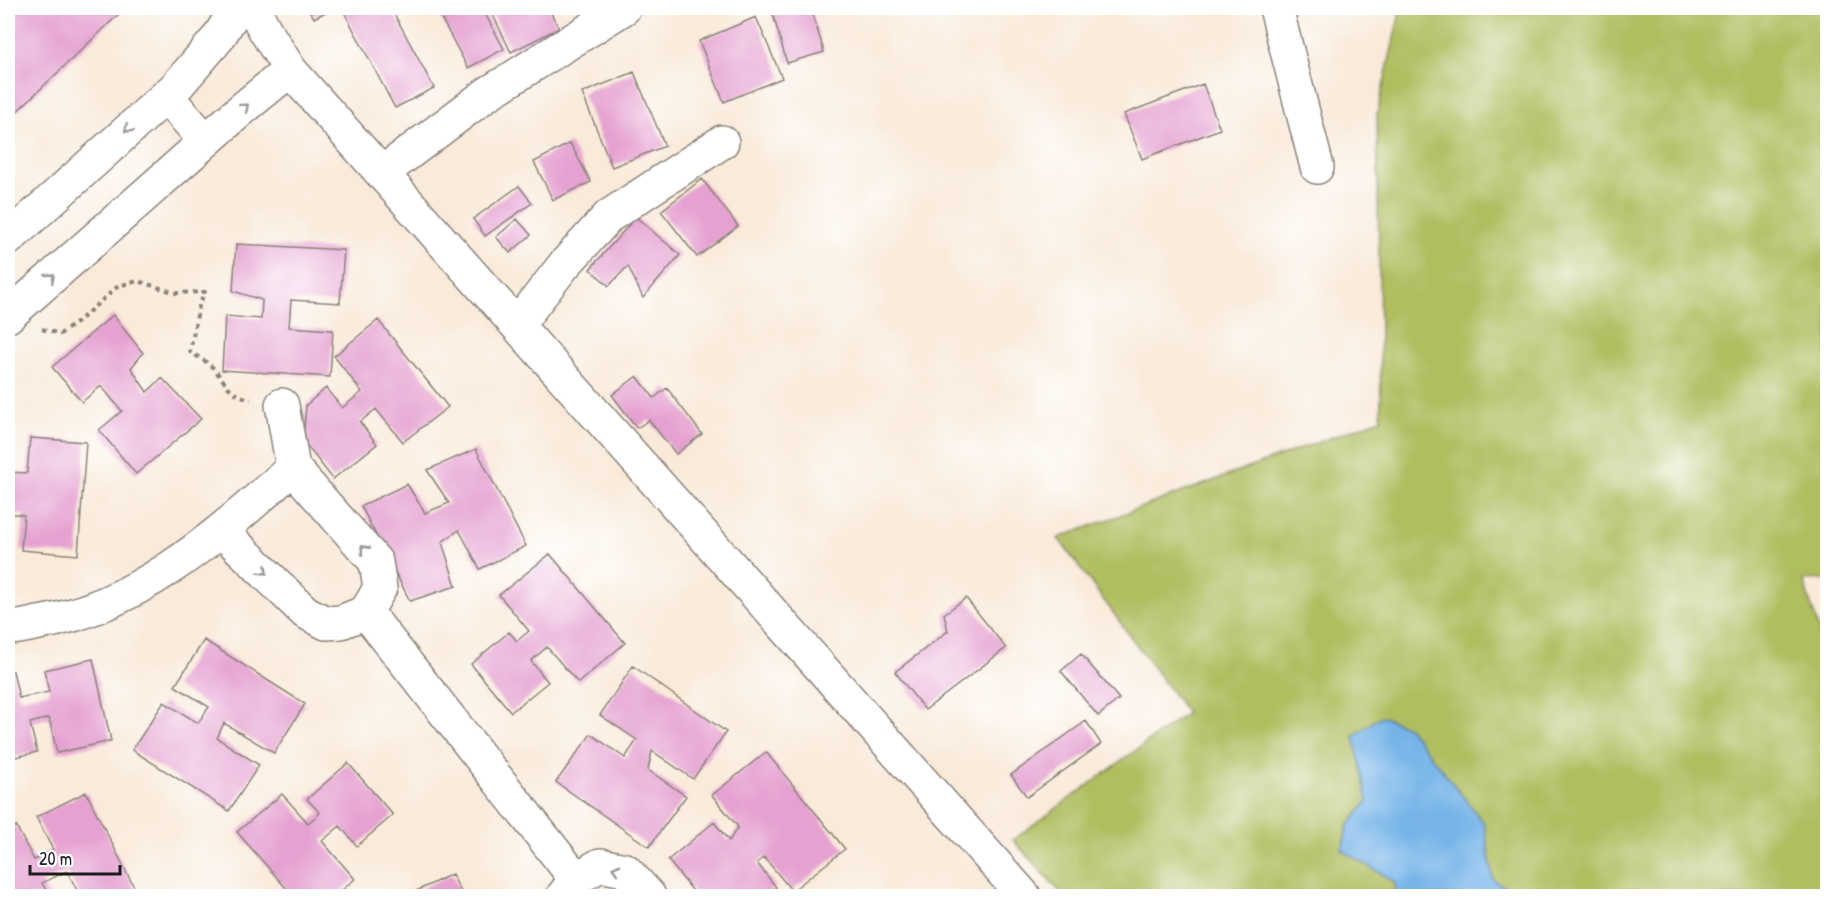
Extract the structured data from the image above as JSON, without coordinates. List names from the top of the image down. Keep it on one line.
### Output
{"scale_bar":"20 m"}
